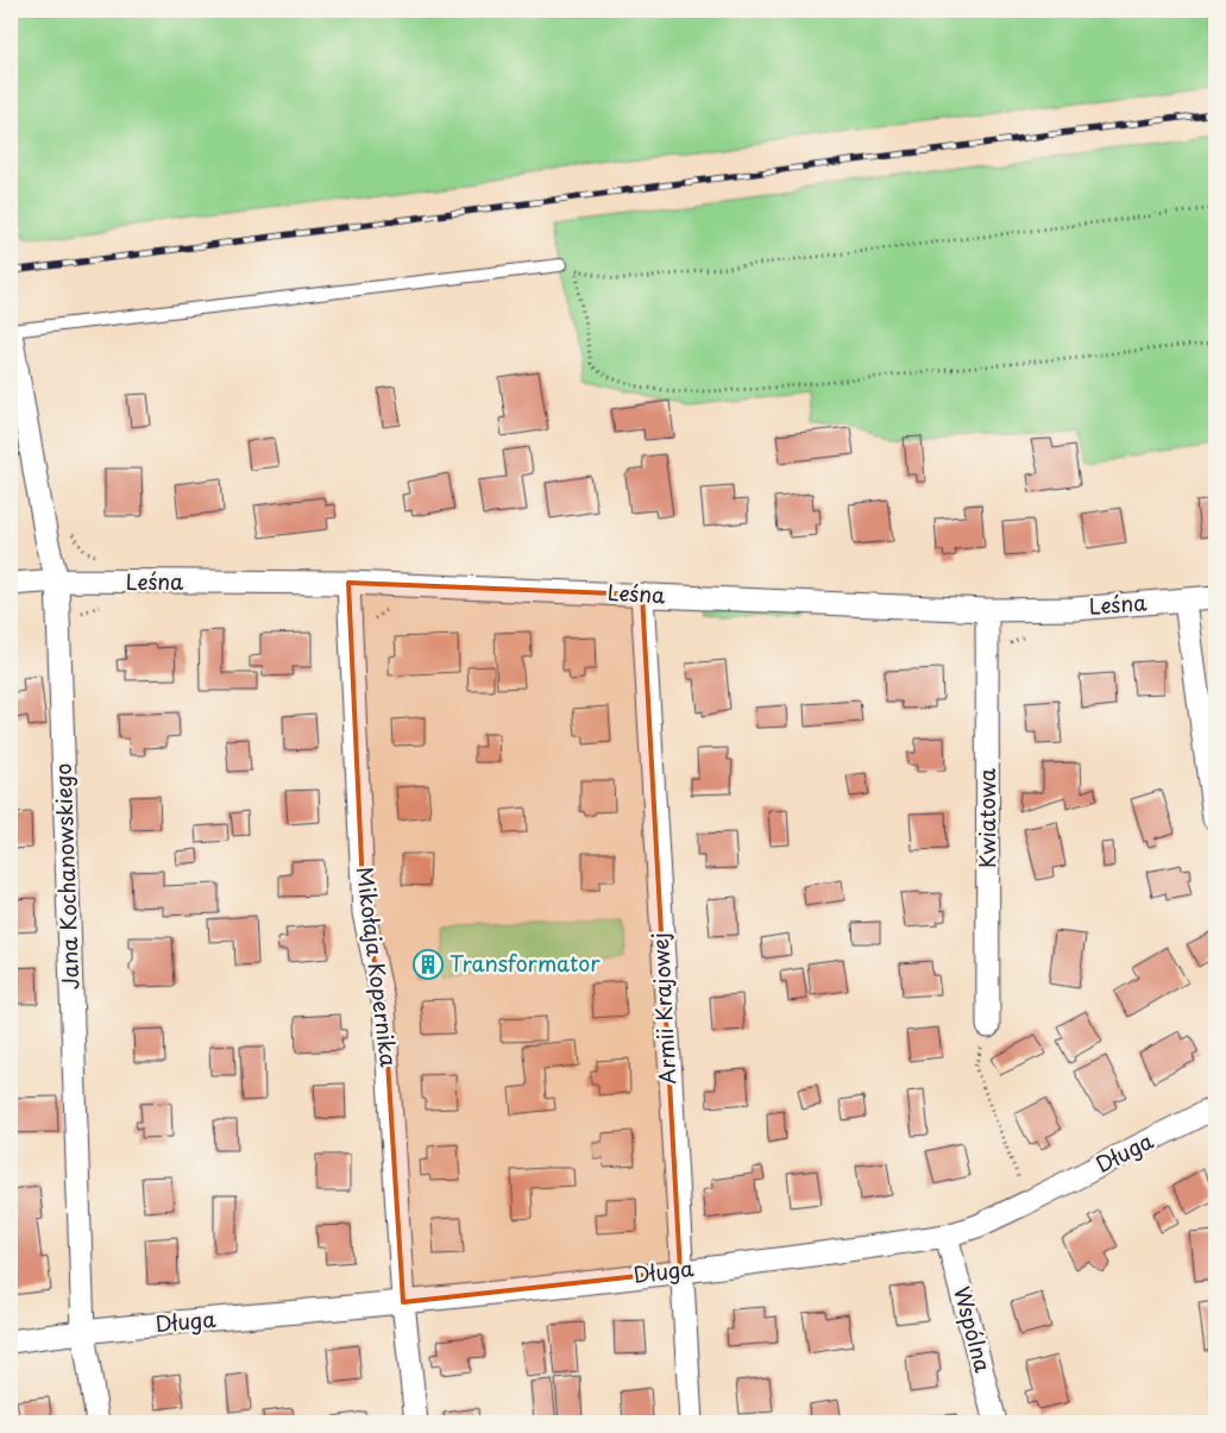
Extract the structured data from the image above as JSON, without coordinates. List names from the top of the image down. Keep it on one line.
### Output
{"streets":{"street":["Leśna","Kwiatowa","Jana Kochanowskiego","Mikołaja Kopernika","Armii Krajowej","Długa","Wspólna"]},"crossings":[["Leśna","Kwiatowa"],["Leśna","Jana Kochanowskiego"],["Leśna","Mikołaja Kopernika"],["Leśna","Armii Krajowej"],["Jana Kochanowskiego","Długa"],["Mikołaja Kopernika","Długa"],["Armii Krajowej","Długa"],["Długa","Wspólna"]],"places":{"building":["Transformator"]}}
